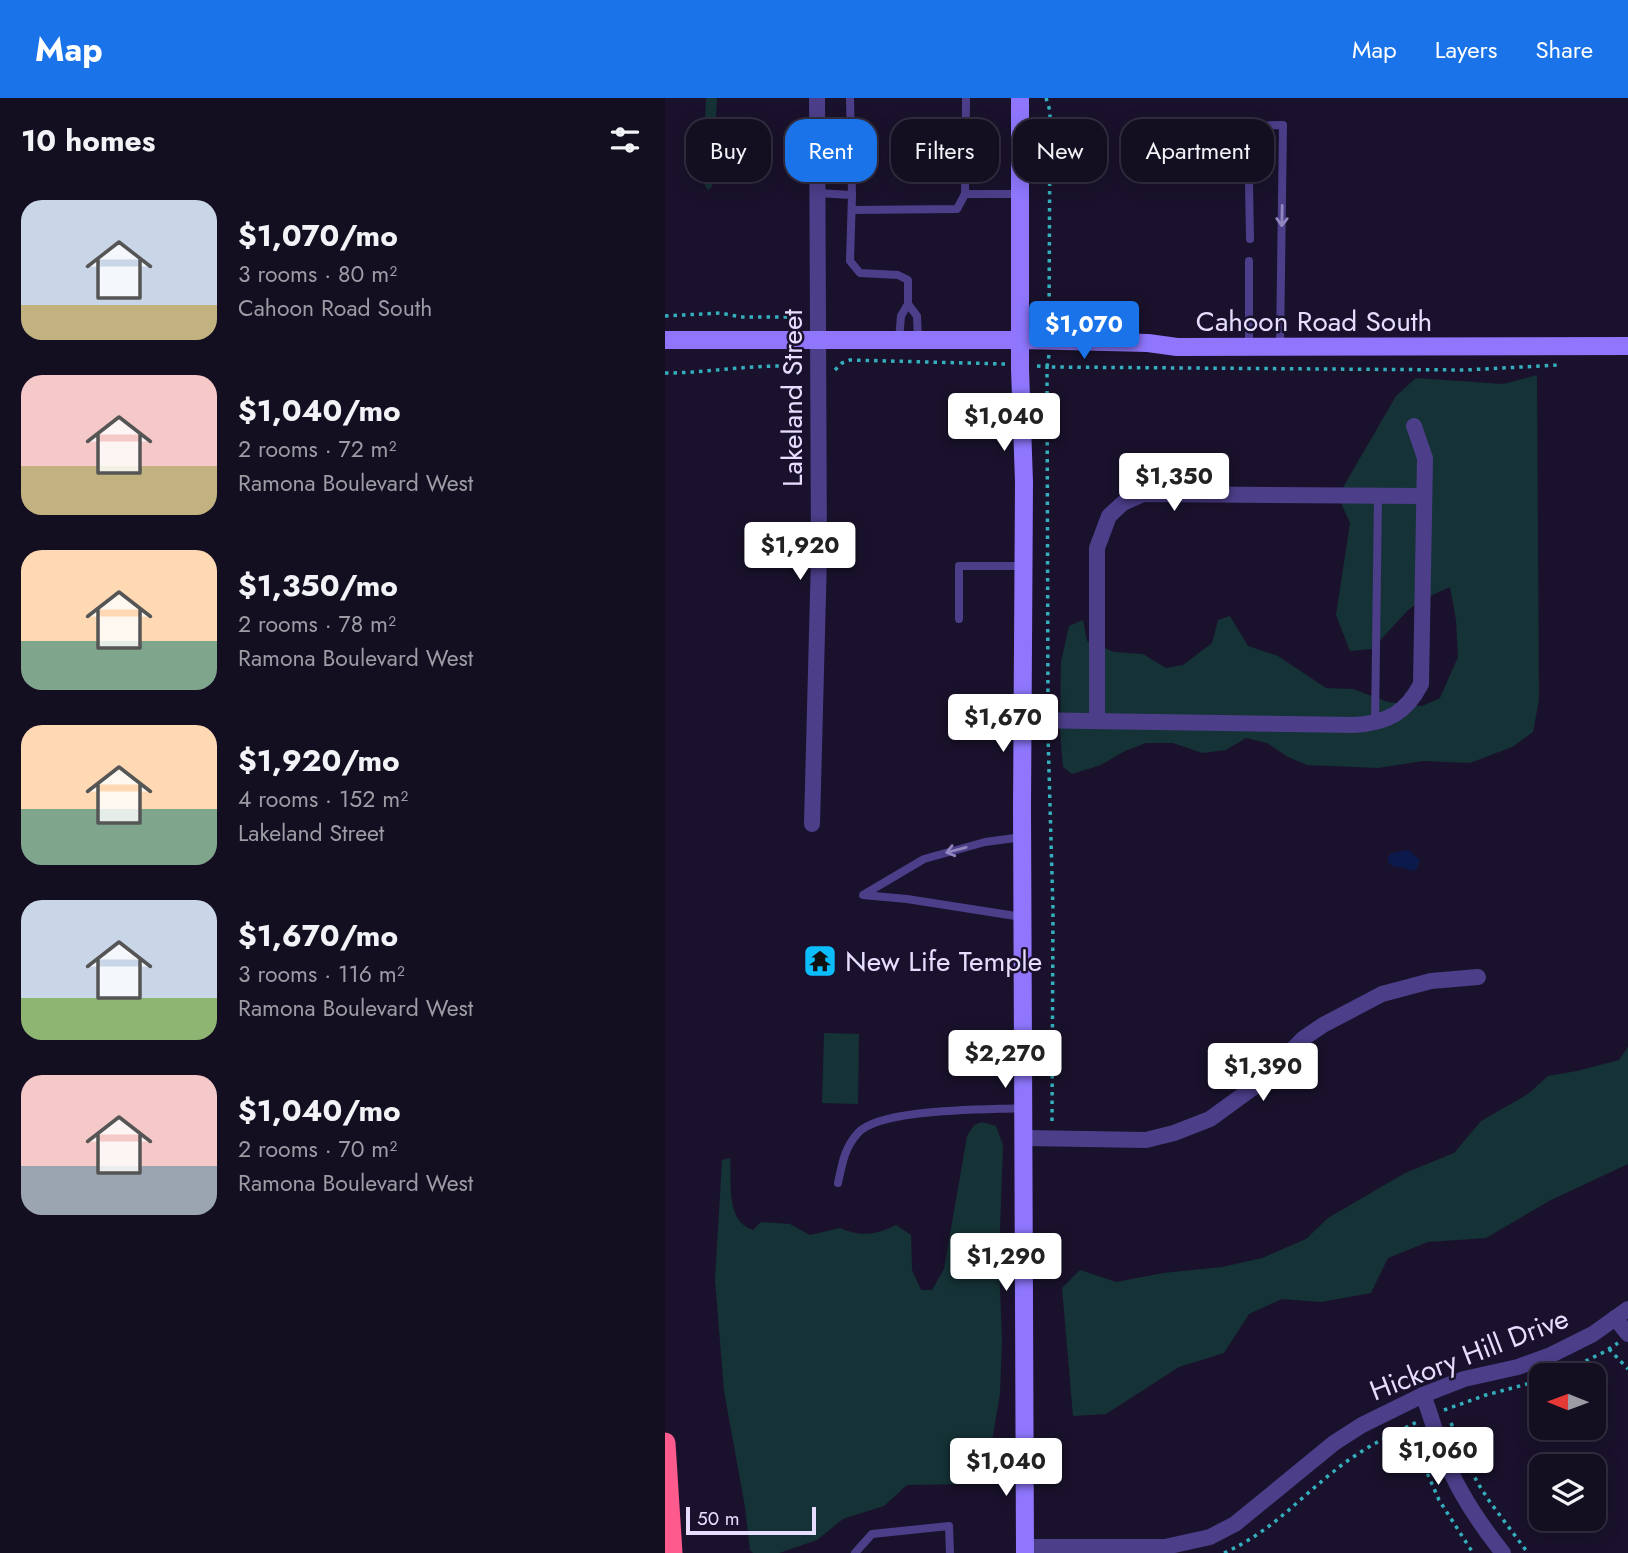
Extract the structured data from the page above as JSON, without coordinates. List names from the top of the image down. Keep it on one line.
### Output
{"streets":{"street":["Cahoon Road South","Lakeland Street","Hickory Hill Drive"]},"crossings":[["Cahoon Road South","Lakeland Street"]],"places":{"temple":["New Life Temple"]},"scale_bar":"50 m","north":"left","page":{"header":"Map","nav":["Map","Layers","Share"],"heading":"10 homes","chip":["Buy","Rent","Filters","New","Apartment"],"list":[{"name":"$1,070/mo","note":"3 rooms · 80 m² · Cahoon Road South"},{"name":"$1,040/mo","note":"2 rooms · 72 m² · Ramona Boulevard West"},{"name":"$1,350/mo","note":"2 rooms · 78 m² · Ramona Boulevard West"},{"name":"$1,920/mo","note":"4 rooms · 152 m² · Lakeland Street"},{"name":"$1,670/mo","note":"3 rooms · 116 m² · Ramona Boulevard West"},{"name":"$1,040/mo","note":"2 rooms · 70 m² · Ramona Boulevard West"}],"price":["$1,070","$1,040","$1,350","$1,920","$1,670","$2,270","$1,390","$1,290","$1,060","$1,040"],"scale":"50 m"}}
